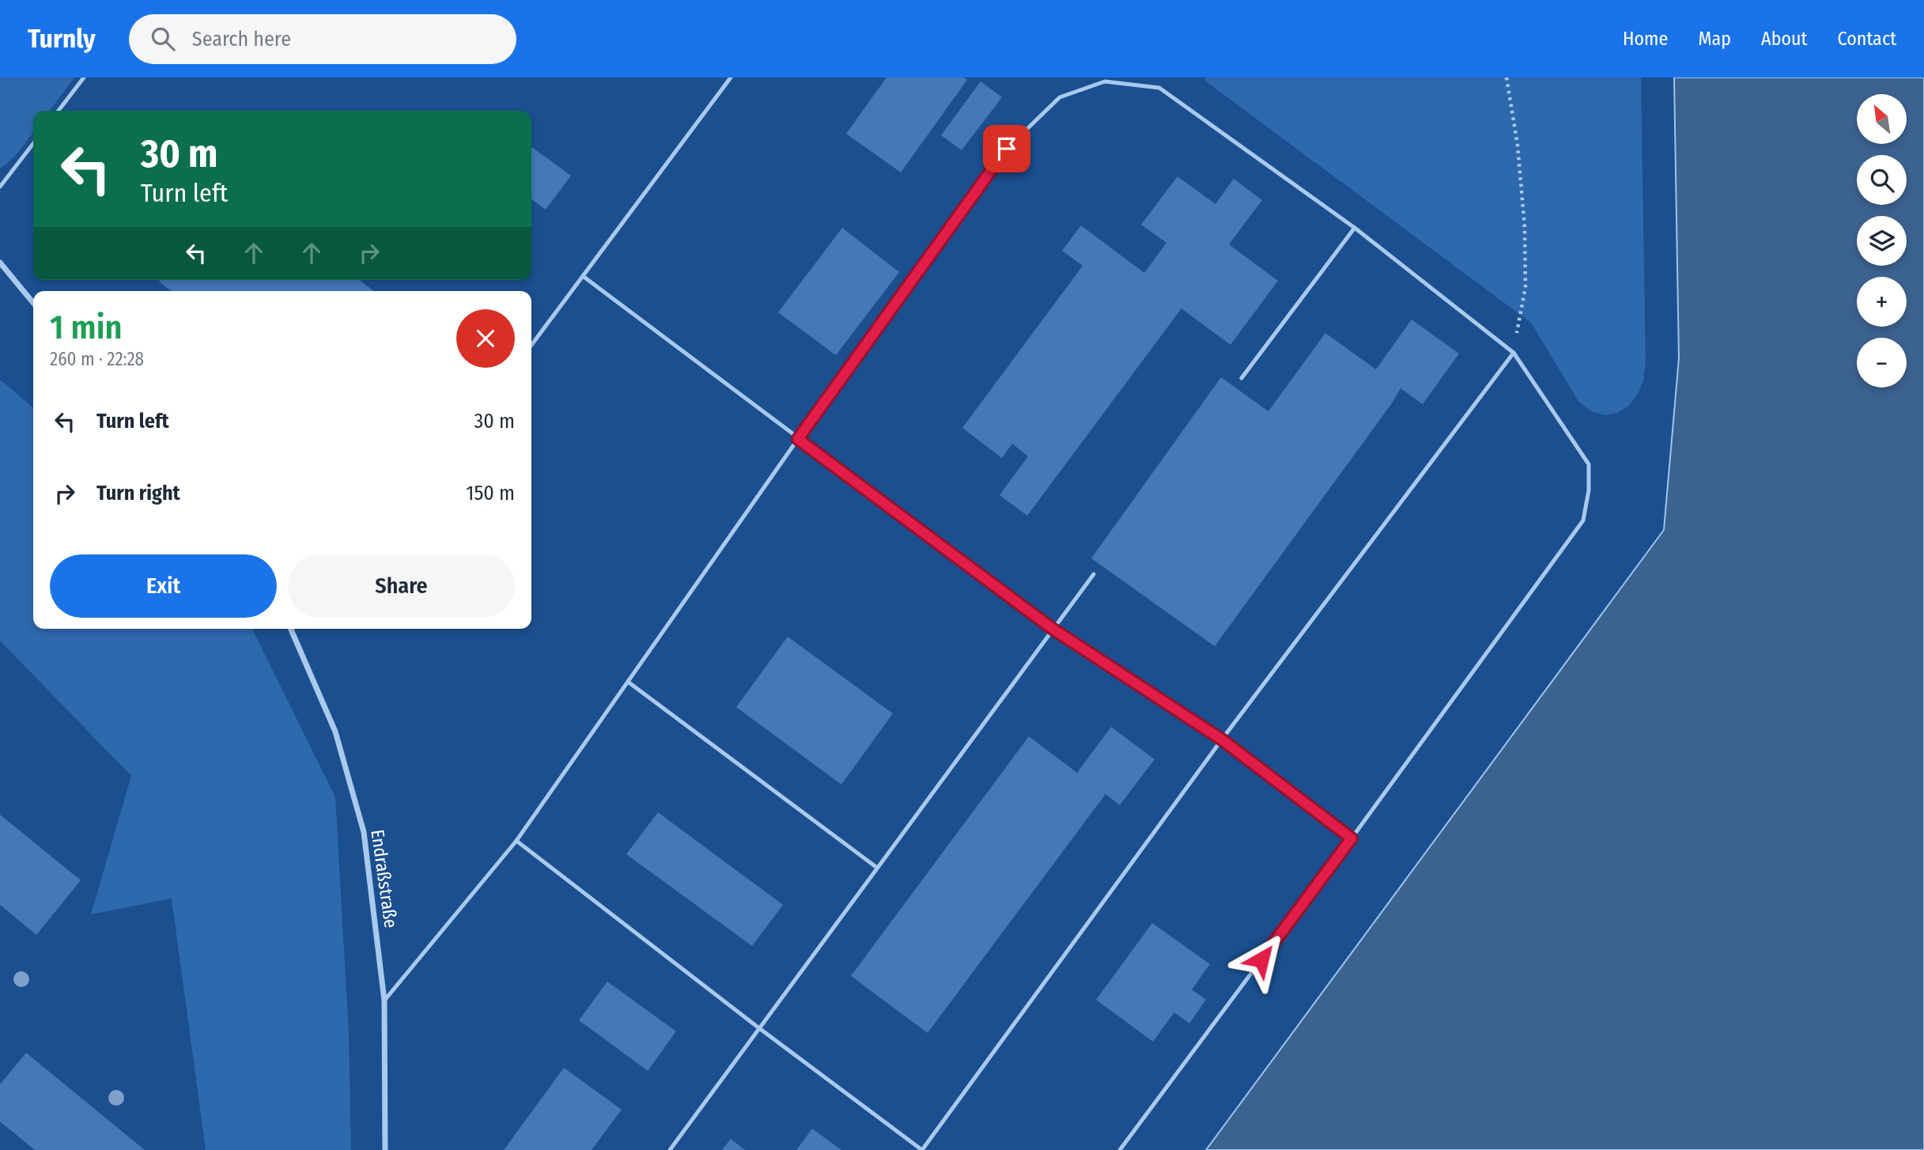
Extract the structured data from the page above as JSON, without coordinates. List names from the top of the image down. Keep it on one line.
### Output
{"streets":{"street":["Endraßstraße"]},"north":"top left","page":{"header":"Turnly","search":"Search here","nav":["Home","Map","About","Contact"],"map_buttons":["+","−"],"turn":["30 m","Turn left"],"heading":["1 min","260 m · 22:28"],"list":[{"name":"Turn left","value":"30 m"},{"name":"Turn right","value":"150 m"}],"buttons":["Exit","Share"]}}
